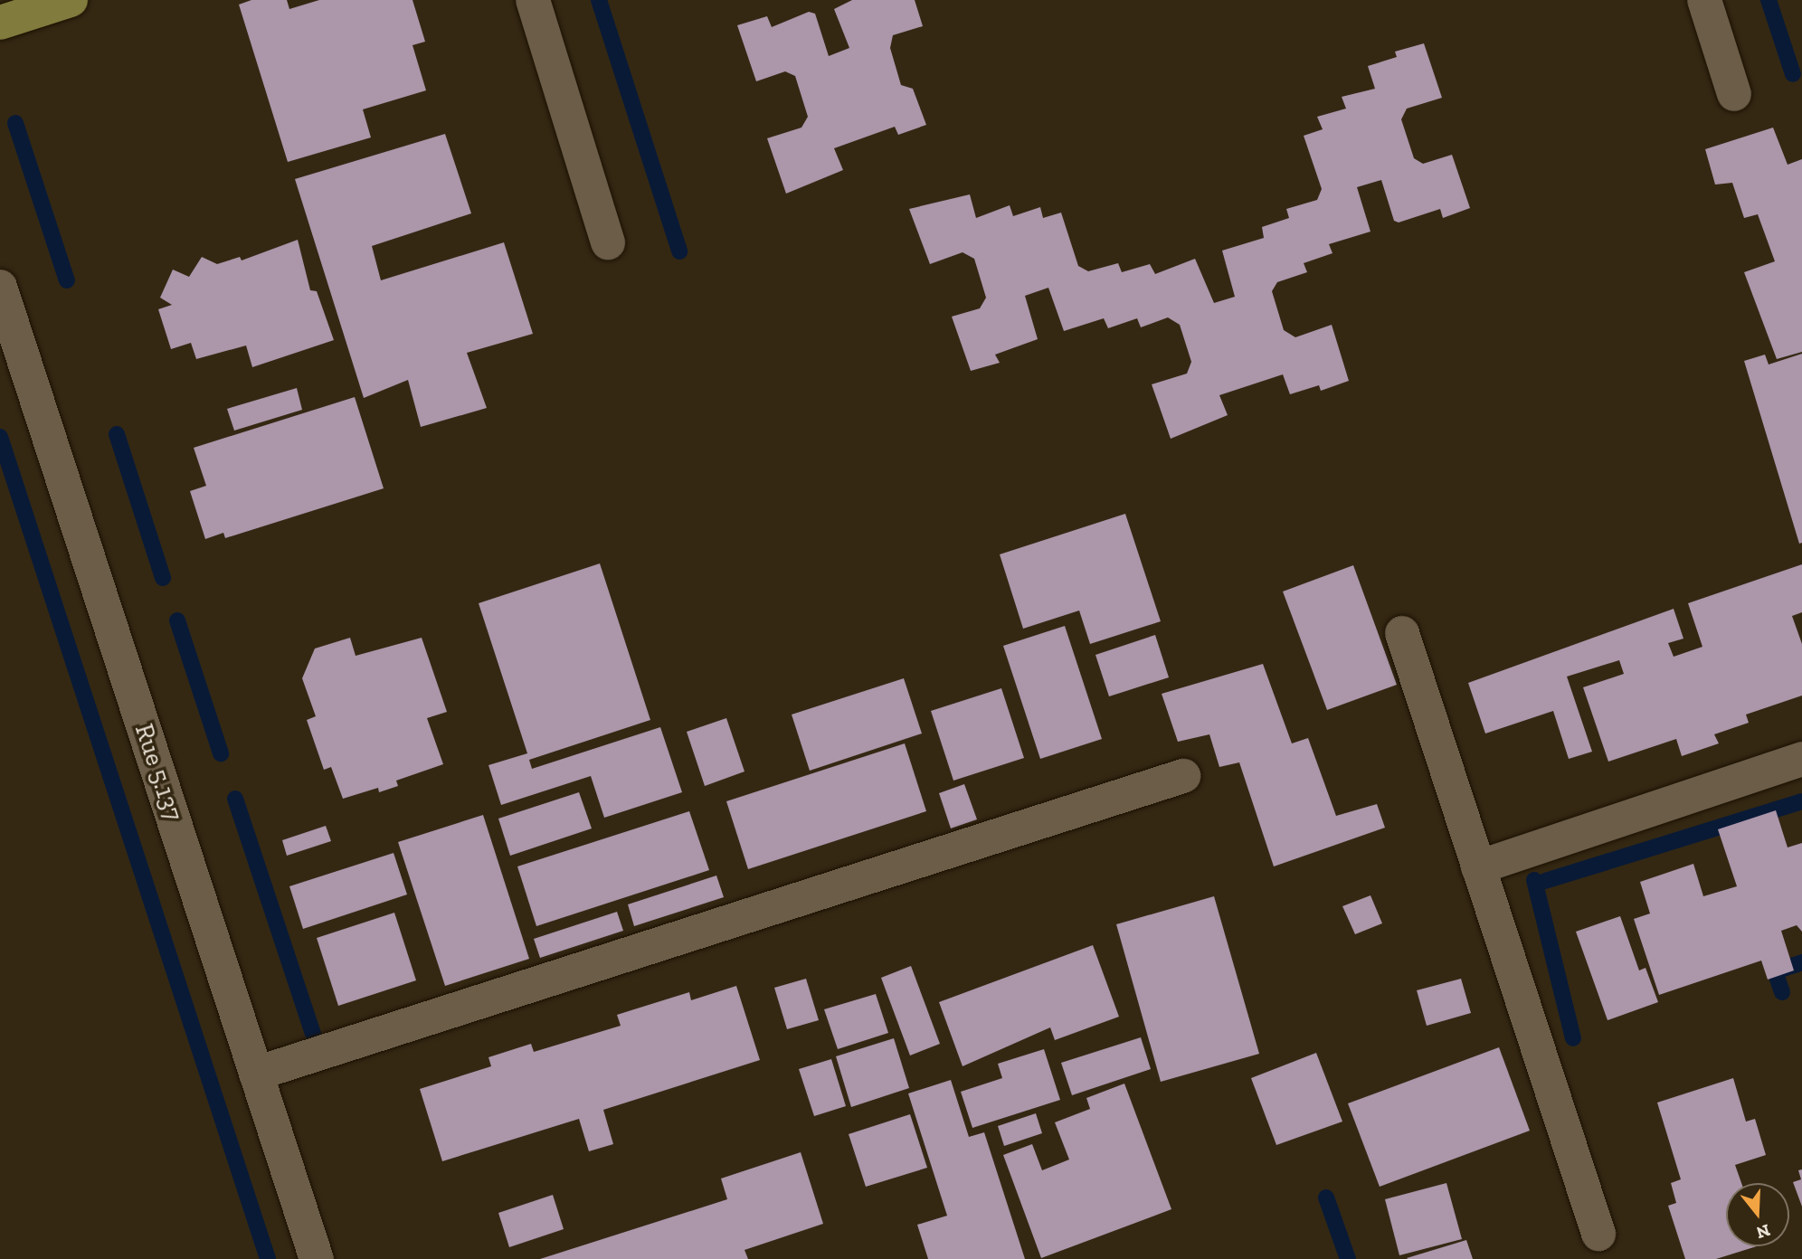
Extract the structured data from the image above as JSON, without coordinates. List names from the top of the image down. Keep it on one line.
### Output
{"streets":{"street":["Rue 5.137"]},"north":"bottom"}
